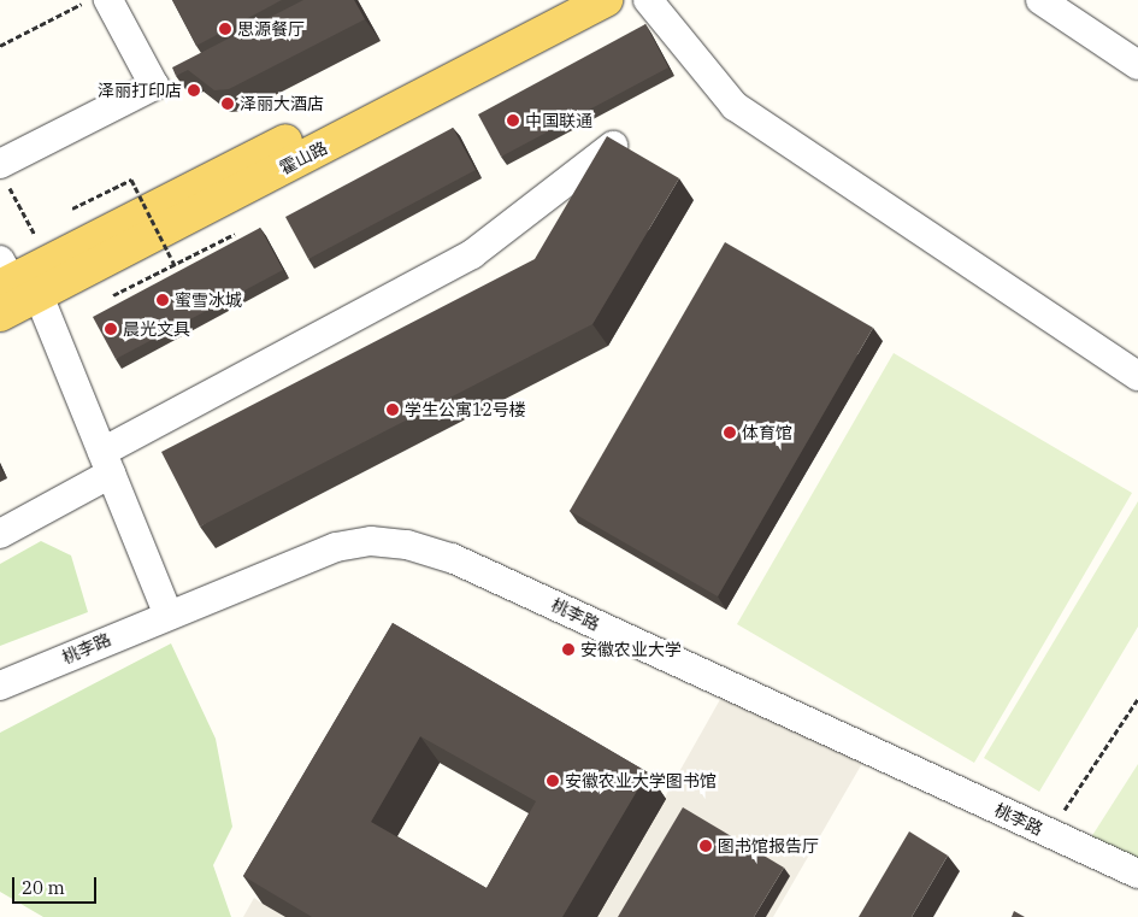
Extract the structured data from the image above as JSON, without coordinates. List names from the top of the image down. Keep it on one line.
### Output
{"streets":{"main road":["霍山路"],"street":["桃李路"]},"places":["思源餐厅","泽丽打印店","泽丽大酒店","中国联通","蜜雪冰城","晨光文具","学生公寓12号楼","体育馆","安徽农业大学","安徽农业大学图书馆","图书馆报告厅"],"scale_bar":"20 m"}
